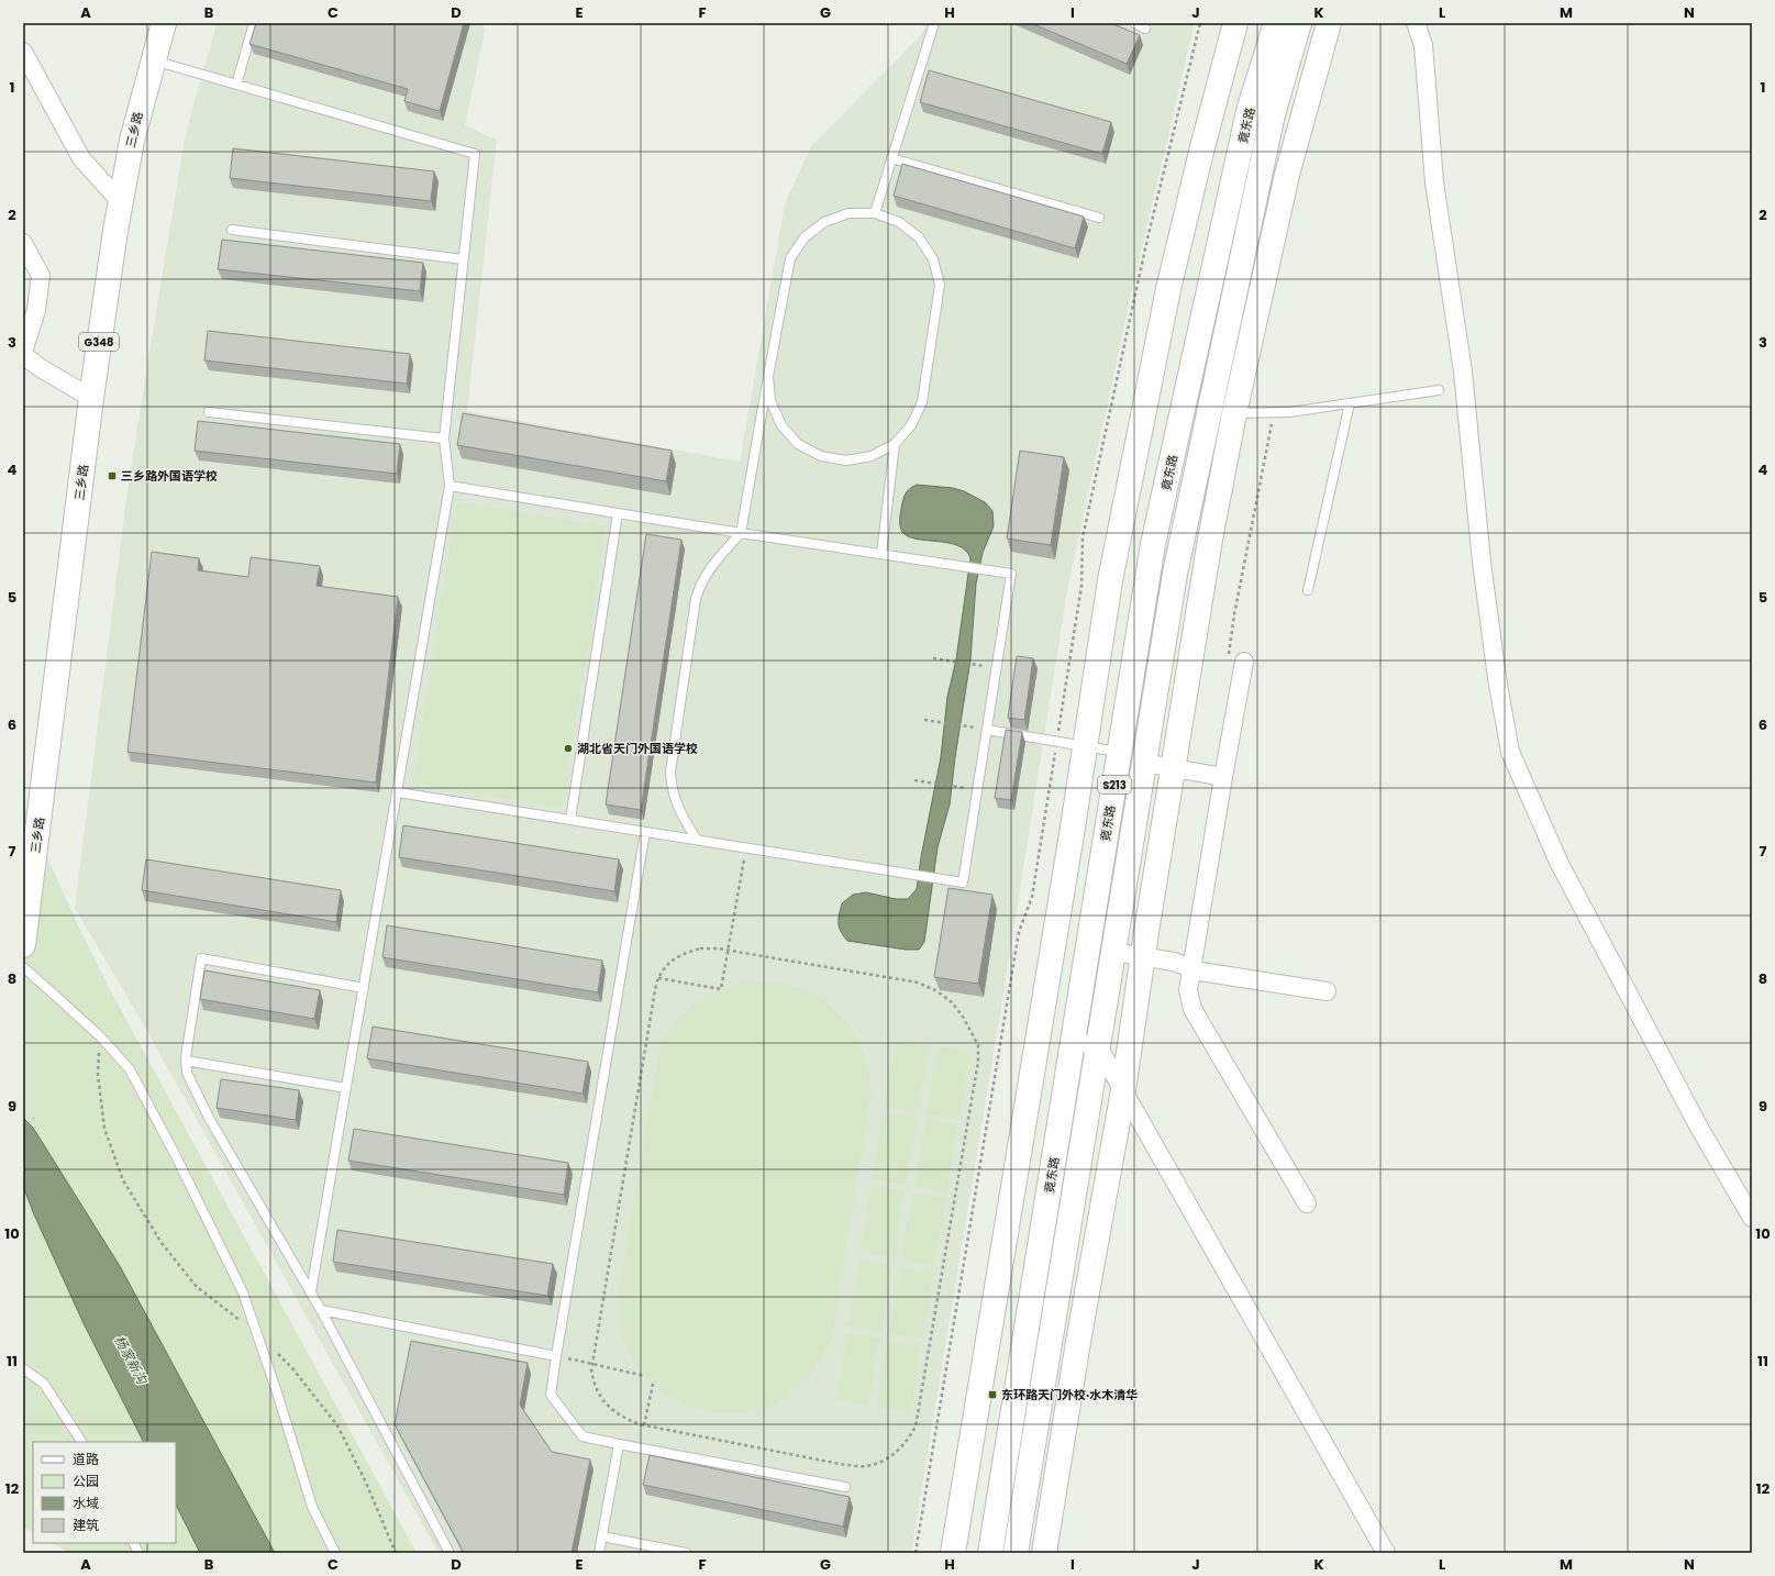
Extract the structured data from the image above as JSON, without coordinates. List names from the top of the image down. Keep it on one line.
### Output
{"streets":{"main road":["竟东路","三乡路","G348","S213"]},"water":["杨家新沟"],"places":{"transit":["三乡路外国语学校","东环路天门外校·水木清华"],"other":["湖北省天门外国语学校"]},"legend":["道路","公园","水域","建筑"],"grid":{"columns":["A","B","C","D","E","F","G","H","I","J","K","L","M","N"],"rows":["1","2","3","4","5","6","7","8","9","10","11","12"]}}
